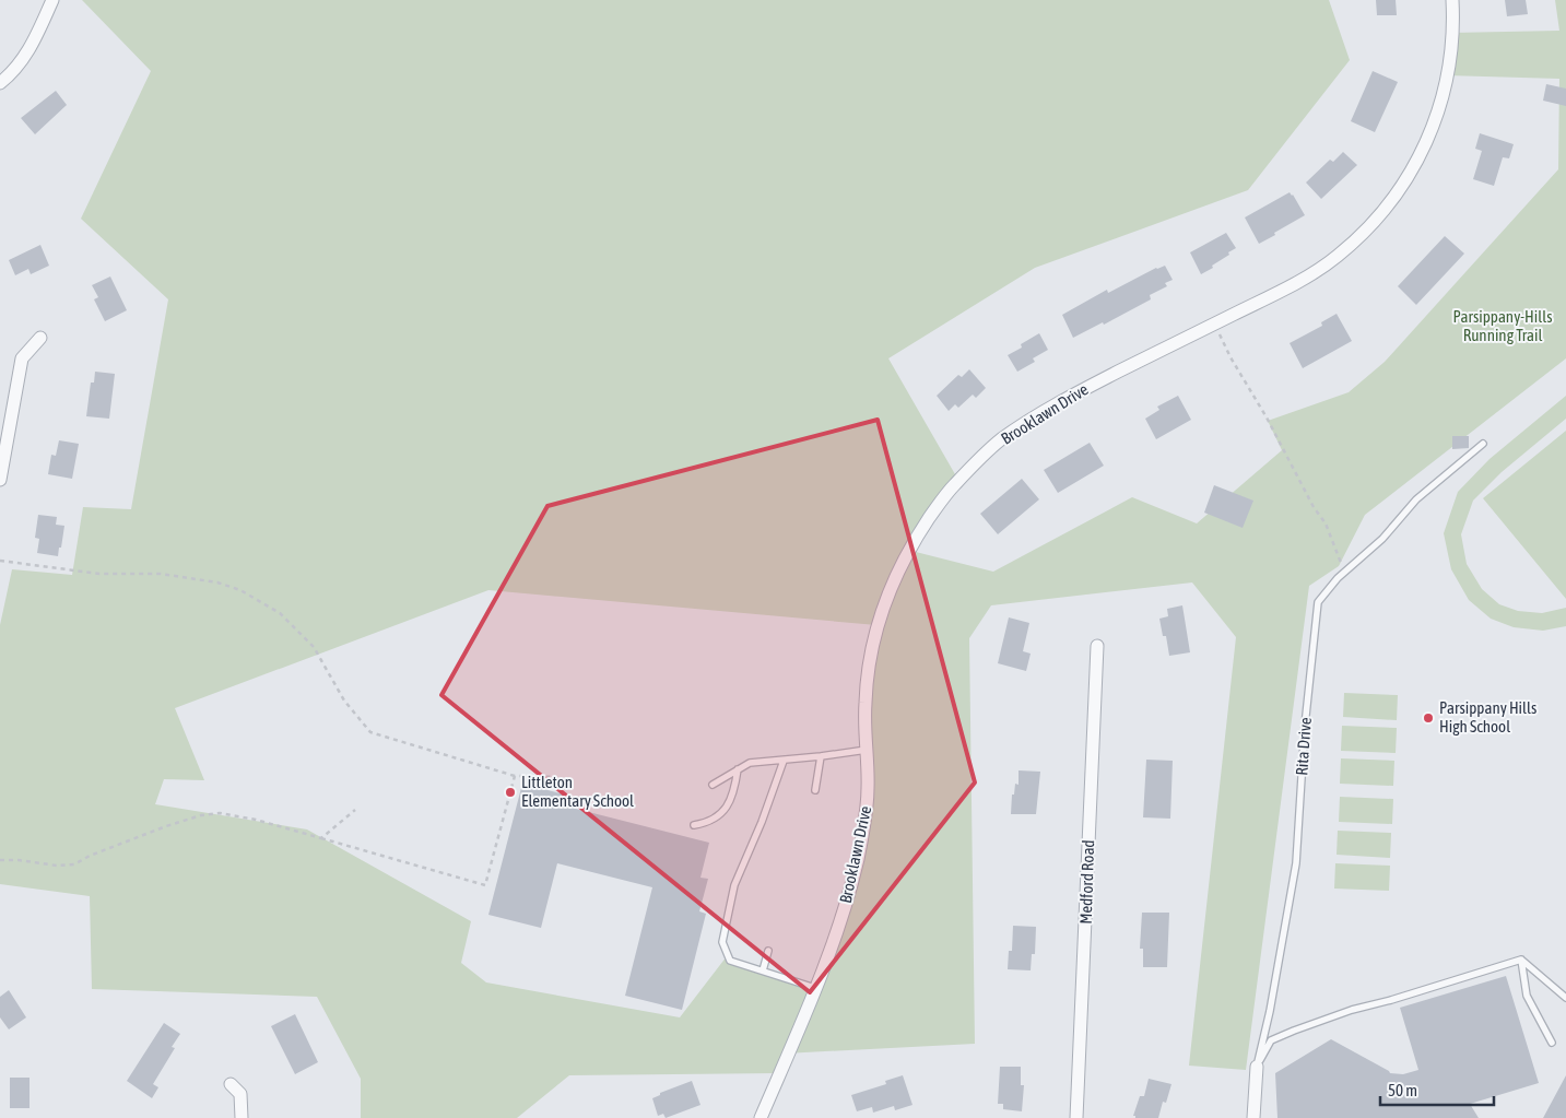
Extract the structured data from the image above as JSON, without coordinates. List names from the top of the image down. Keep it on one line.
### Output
{"streets":{"street":["Brooklawn Drive","Rita Drive","Medford Road"]},"parks":["Parsippany-Hills Running Trail"],"places":["Parsippany Hills High School","Littleton Elementary School"],"scale_bar":"50 m"}
